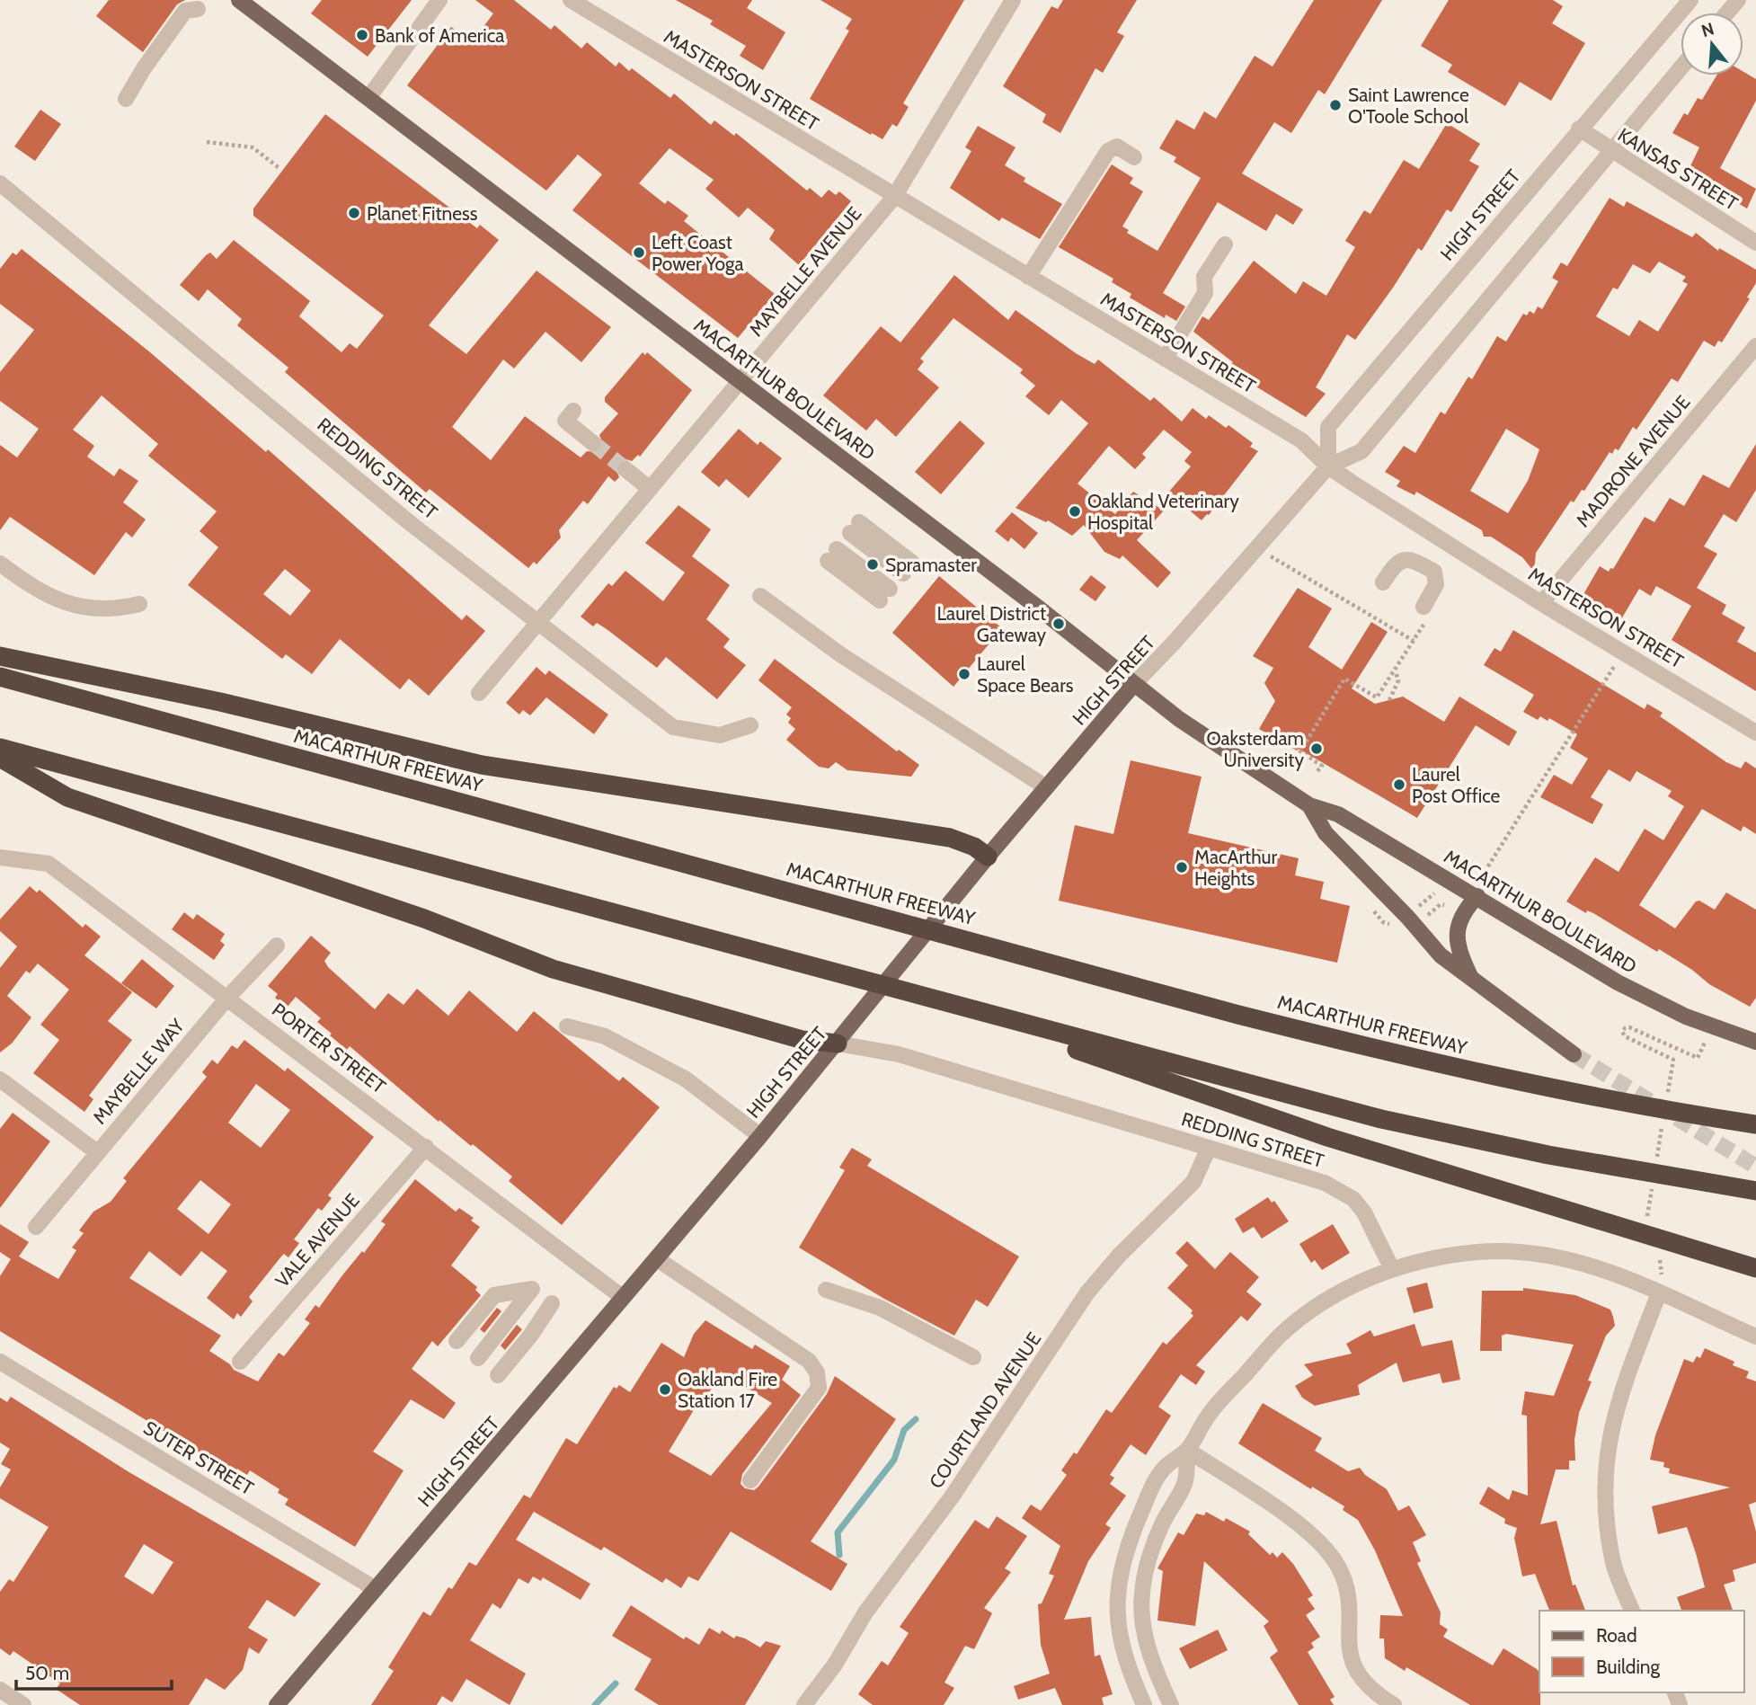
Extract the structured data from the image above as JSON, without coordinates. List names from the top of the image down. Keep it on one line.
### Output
{"streets":{"highway":["MACARTHUR FREEWAY"],"main road":["HIGH STREET","MACARTHUR BOULEVARD"],"street":["MASTERSON STREET","KANSAS STREET","MAYBELLE AVENUE","MADRONE AVENUE","REDDING STREET","PORTER STREET","MAYBELLE WAY","VALE AVENUE","COURTLAND AVENUE","SUTER STREET"]},"crossings":[["MASTERSON STREET","HIGH STREET"],["MASTERSON STREET","MAYBELLE AVENUE"],["MASTERSON STREET","MADRONE AVENUE"],["KANSAS STREET","HIGH STREET"],["HIGH STREET","MACARTHUR BOULEVARD"],["HIGH STREET","REDDING STREET"],["HIGH STREET","PORTER STREET"],["HIGH STREET","SUTER STREET"],["MAYBELLE AVENUE","MACARTHUR BOULEVARD"],["MAYBELLE AVENUE","REDDING STREET"],["REDDING STREET","COURTLAND AVENUE"],["PORTER STREET","MAYBELLE WAY"],["PORTER STREET","VALE AVENUE"]],"places":["Bank of America","Saint Lawrence O'Toole School","Planet Fitness","Left Coast Power Yoga","Oakland Veterinary Hospital","Spramaster","Laurel District Gateway","Laurel Space Bears","Oaksterdam University","Laurel Post Office","MacArthur Heights","Oakland Fire Station 17"],"legend":["Road","Building"],"scale_bar":"50 m","north":"top"}
